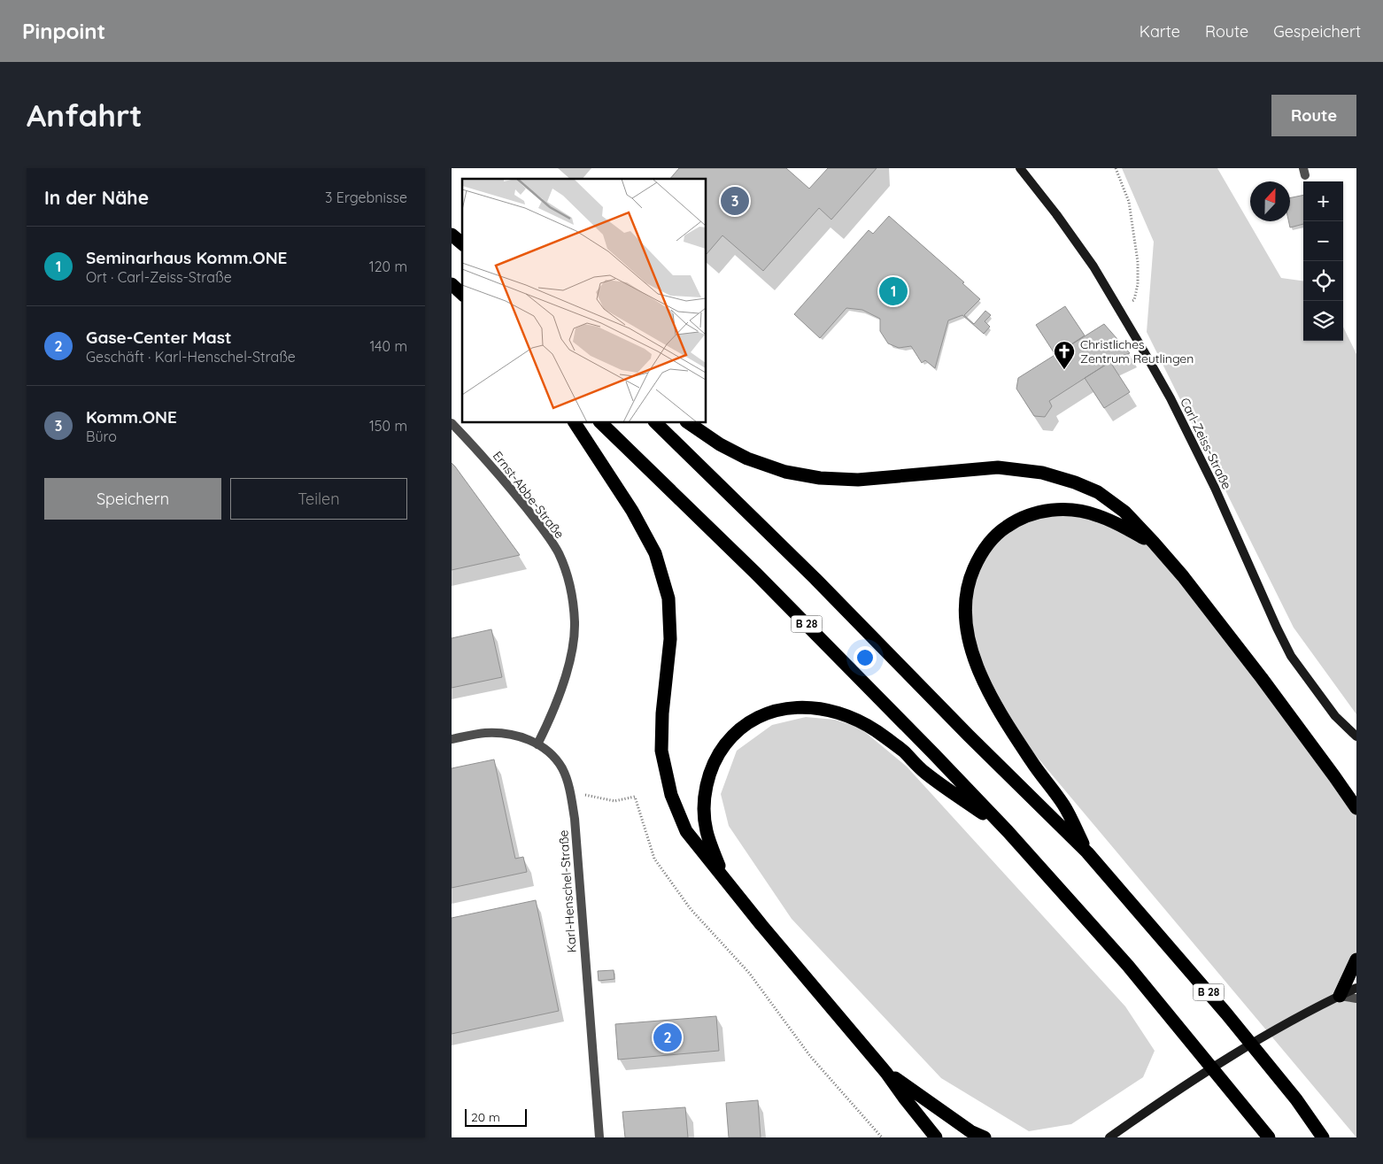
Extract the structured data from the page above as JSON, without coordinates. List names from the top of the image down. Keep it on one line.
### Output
{"streets":{"highway":["B 28"],"street":["Carl-Zeiss-Straße","Ernst-Abbe-Straße","Karl-Henschel-Straße"]},"crossings":[["Ernst-Abbe-Straße","Karl-Henschel-Straße"]],"places":{"church":["Christliches Zentrum Reutlingen"]},"scale_bar":"20 m","north":"top","page":{"header":"Pinpoint","nav":["Karte","Route","Gespeichert"],"buttons":["Route",["Speichern","Teilen"]],"title":"Anfahrt","heading":["In der Nähe","3 Ergebnisse"],"map_buttons":["+","−"],"pins":["3","1","2"],"list":[{"mark":"1","name":"Seminarhaus Komm.ONE","note":"Ort · Carl-Zeiss-Straße","value":"120 m"},{"mark":"2","name":"Gase-Center Mast","note":"Geschäft · Karl-Henschel-Straße","value":"140 m"},{"mark":"3","name":"Komm.ONE","note":"Büro","value":"150 m"}],"scale":"20 m"}}
